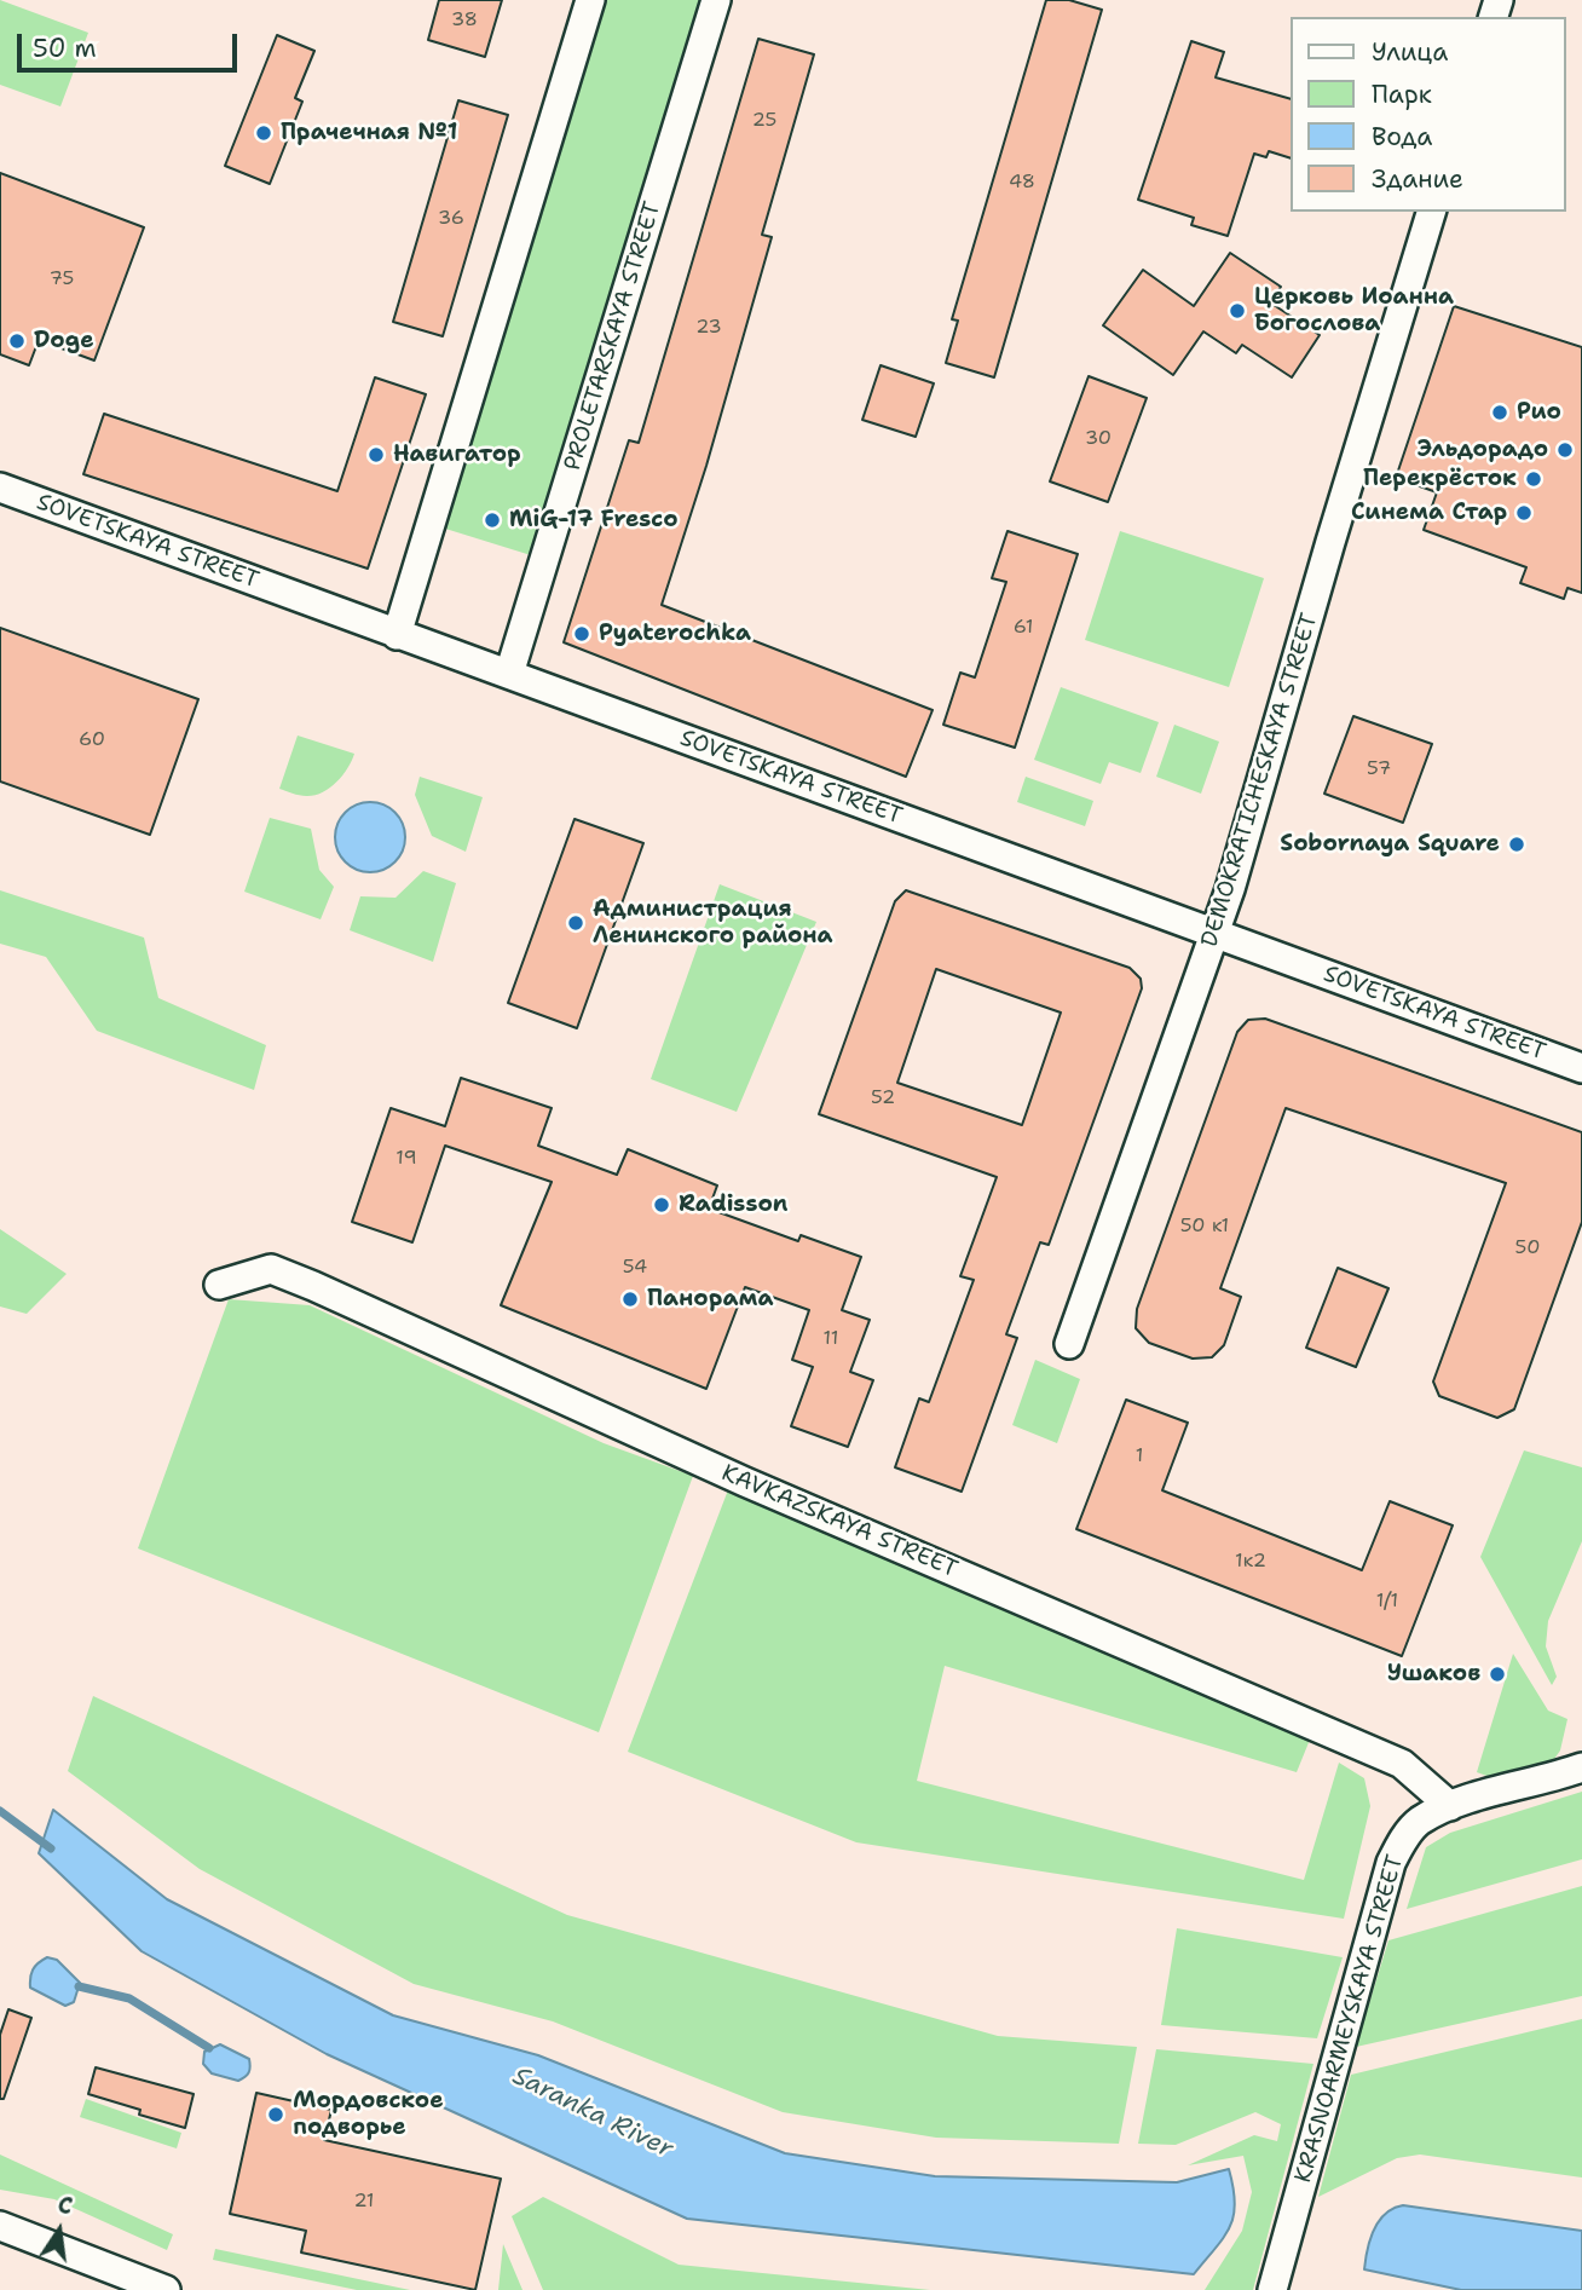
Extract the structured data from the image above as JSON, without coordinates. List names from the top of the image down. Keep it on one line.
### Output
{"streets":{"street":["PROLETARSKAYA STREET","SOVETSKAYA STREET","DEMOKRATICHESKAYA STREET","KAVKAZSKAYA STREET","KRASNOARMEYSKAYA STREET"]},"crossings":[["PROLETARSKAYA STREET","SOVETSKAYA STREET"],["SOVETSKAYA STREET","DEMOKRATICHESKAYA STREET"],["KAVKAZSKAYA STREET","KRASNOARMEYSKAYA STREET"]],"water":["Saranka River"],"places":["Прачечная №1","Церковь Иоанна Богослова","Doge","Рио","Эльдорадо","Навигатор","Перекрёсток","Синема Стар","MiG-17 Fresco","Pyaterochka","Sobornaya Square","Администрация Ленинского района","Radisson","Панорама","Ушаков","Мордовское подворье"],"house_numbers":["38","25","48","36","75","23","30","61","60","57","52","19","50 к1","50","54","11","1","1к2","1/1","21"],"legend":["Улица","Парк","Вода","Здание"],"scale_bar":"50 m","north":"top"}
